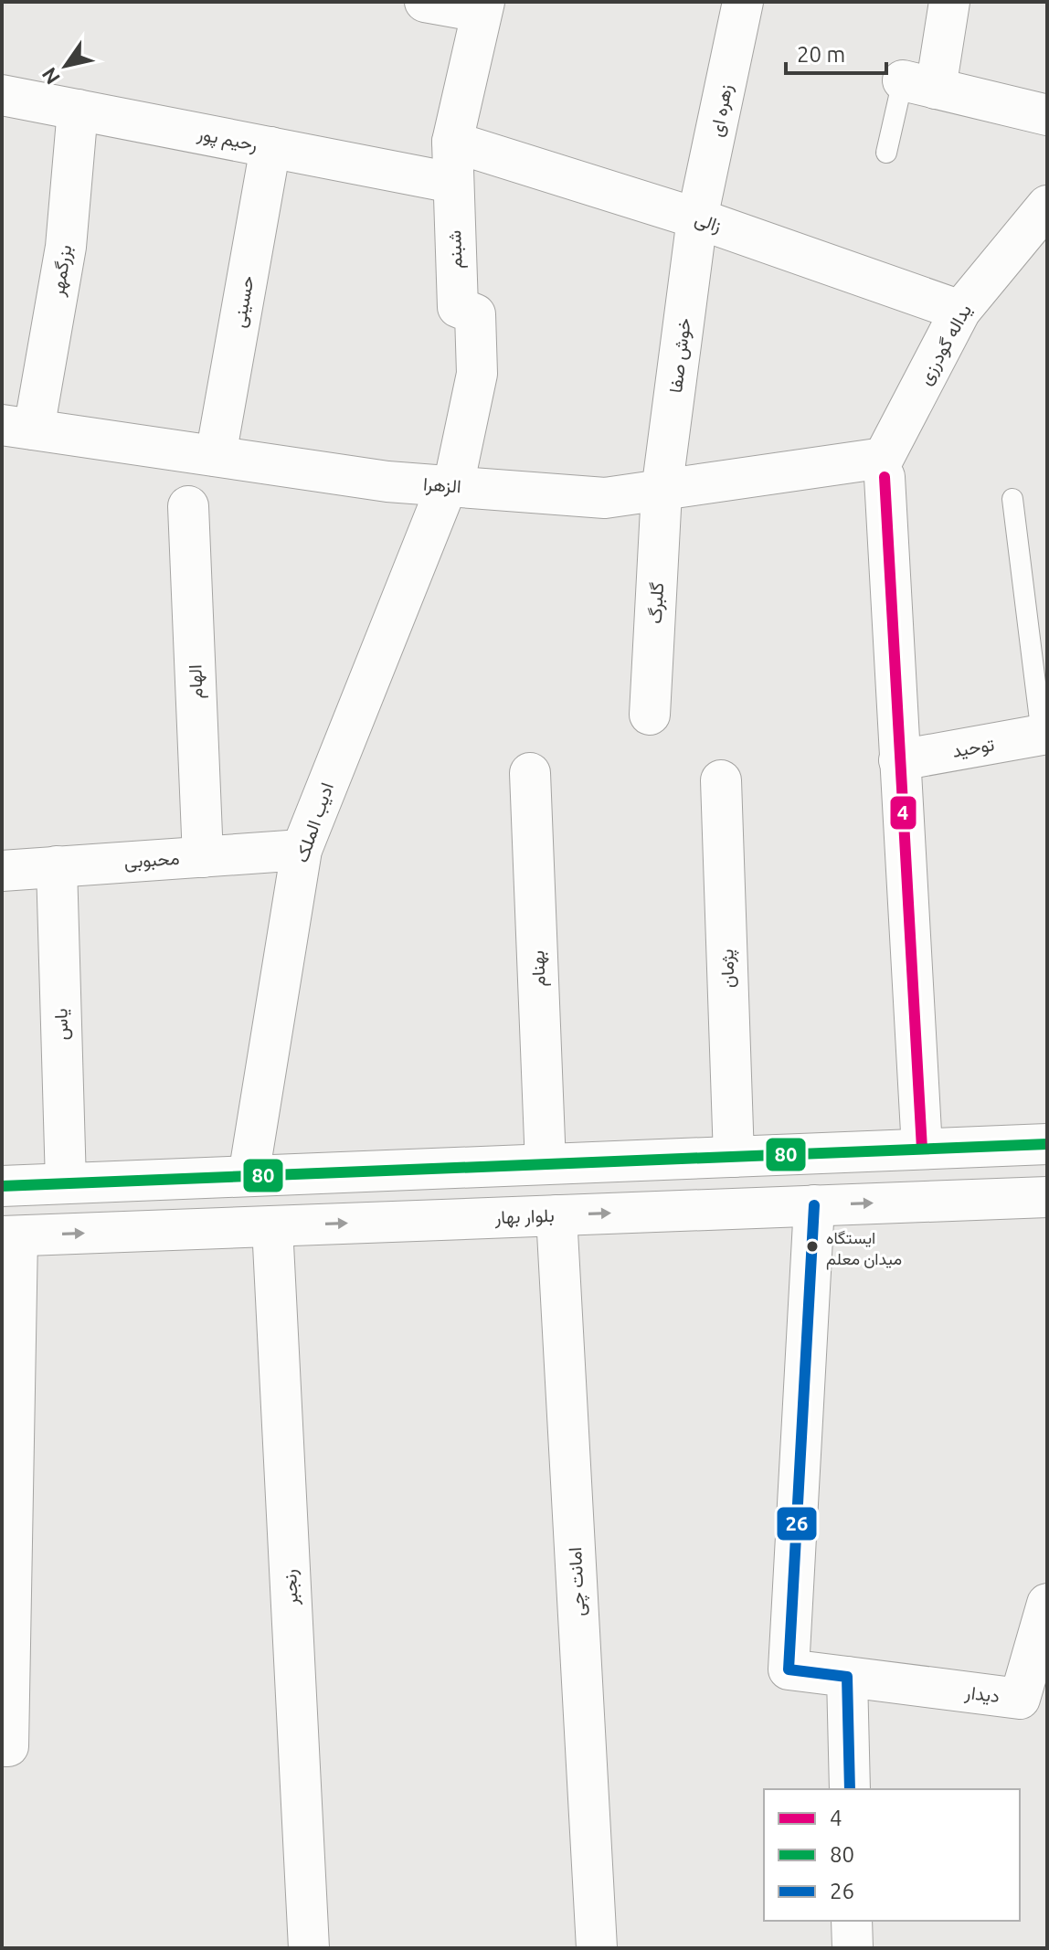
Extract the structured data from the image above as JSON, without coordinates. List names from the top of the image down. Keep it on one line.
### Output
{"streets":{"street":["زهره ای","رحیم پور","زالی","شبنم","بزرگمهر","حسینی","یداله گودرزی","خوش صفا","الزهرا","گلبرگ","الهام","توحید","ادیب الملک","محبوبی","بهنام","پژمان","یاس","بلوار بهار","امانت چی","رنجبر","دیدار"]},"crossings":[["زهره ای","زالی"],["زهره ای","خوش صفا"],["رحیم پور","شبنم"],["رحیم پور","بزرگمهر"],["رحیم پور","حسینی"],["زالی","شبنم"],["زالی","یداله گودرزی"],["زالی","خوش صفا"],["شبنم","الزهرا"],["شبنم","ادیب الملک"],["بزرگمهر","الزهرا"],["حسینی","الزهرا"],["یداله گودرزی","الزهرا"],["خوش صفا","الزهرا"],["خوش صفا","گلبرگ"],["الزهرا","گلبرگ"],["الزهرا","ادیب الملک"],["الهام","محبوبی"],["ادیب الملک","محبوبی"],["محبوبی","یاس"],["بلوار بهار","امانت چی"],["بلوار بهار","رنجبر"]],"places":["ایستگاه میدان معلم"],"lines":["transit line 4","transit line 80","transit line 26"],"legend":["4","80","26"],"scale_bar":"20 m","north":"bottom left"}
